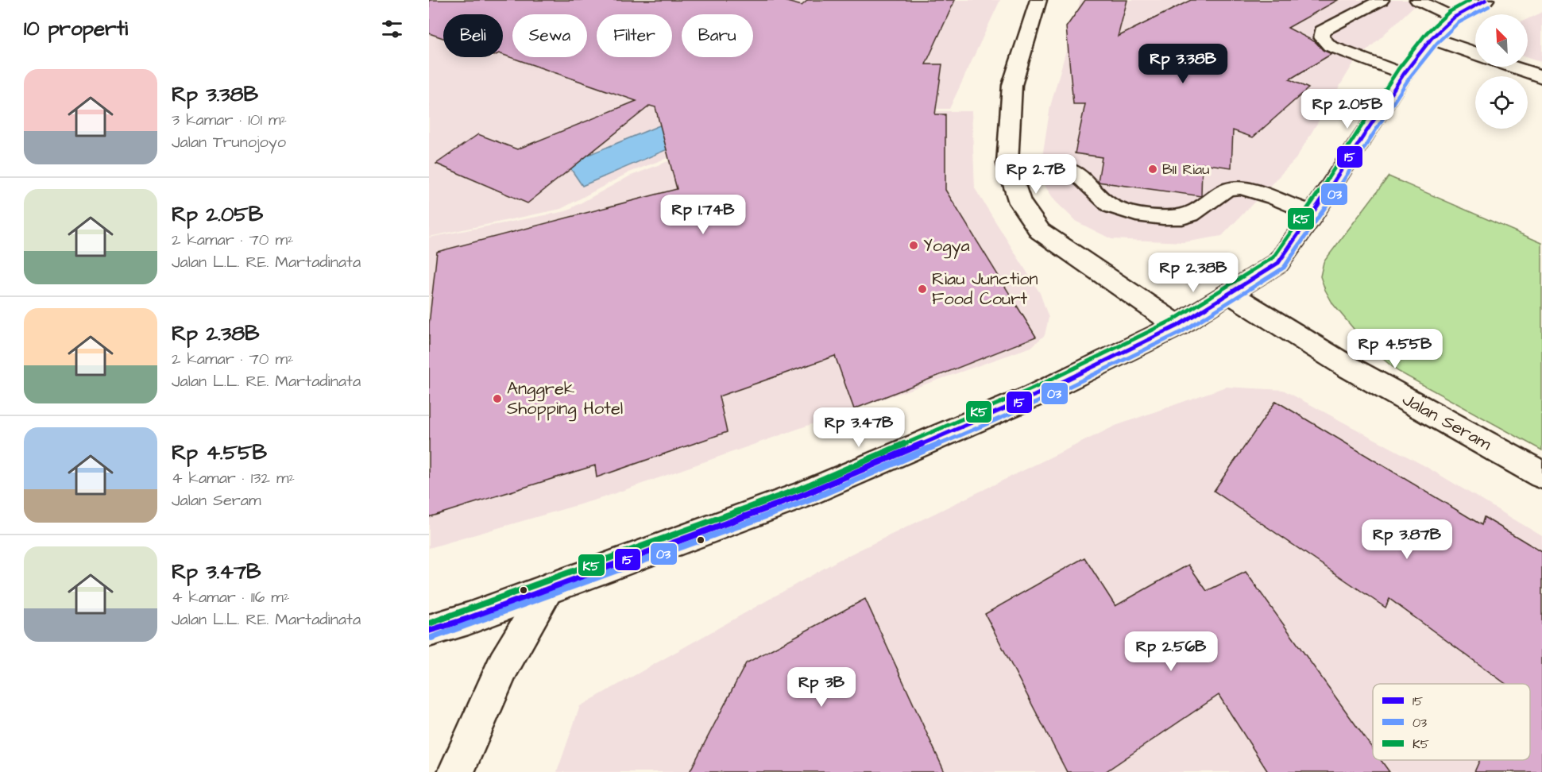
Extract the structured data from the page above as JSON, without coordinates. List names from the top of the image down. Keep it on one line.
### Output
{"streets":{"main road":["Jalan Seram"]},"places":["BII Riau","Yogya","Riau Junction Food Court","Anggrek Shopping Hotel"],"lines":["transit line 15","transit line K5","transit line 03"],"legend":["15","03","K5"],"north":"top left","page":{"heading":"10 properti","chip":["Beli","Sewa","Filter","Baru"],"price":["Rp 3.38B","Rp 2.05B","Rp 2.7B","Rp 1.74B","Rp 2.38B","Rp 4.55B","Rp 3.47B","Rp 3.87B","Rp 2.56B","Rp 3B"],"list":[{"name":"Rp 3.38B","note":"3 kamar · 101 m² · Jalan Trunojoyo"},{"name":"Rp 2.05B","note":"2 kamar · 70 m² · Jalan L.L. RE. Martadinata"},{"name":"Rp 2.38B","note":"2 kamar · 70 m² · Jalan L.L. RE. Martadinata"},{"name":"Rp 4.55B","note":"4 kamar · 132 m² · Jalan Seram"},{"name":"Rp 3.47B","note":"4 kamar · 116 m² · Jalan L.L. RE. Martadinata"}]}}
